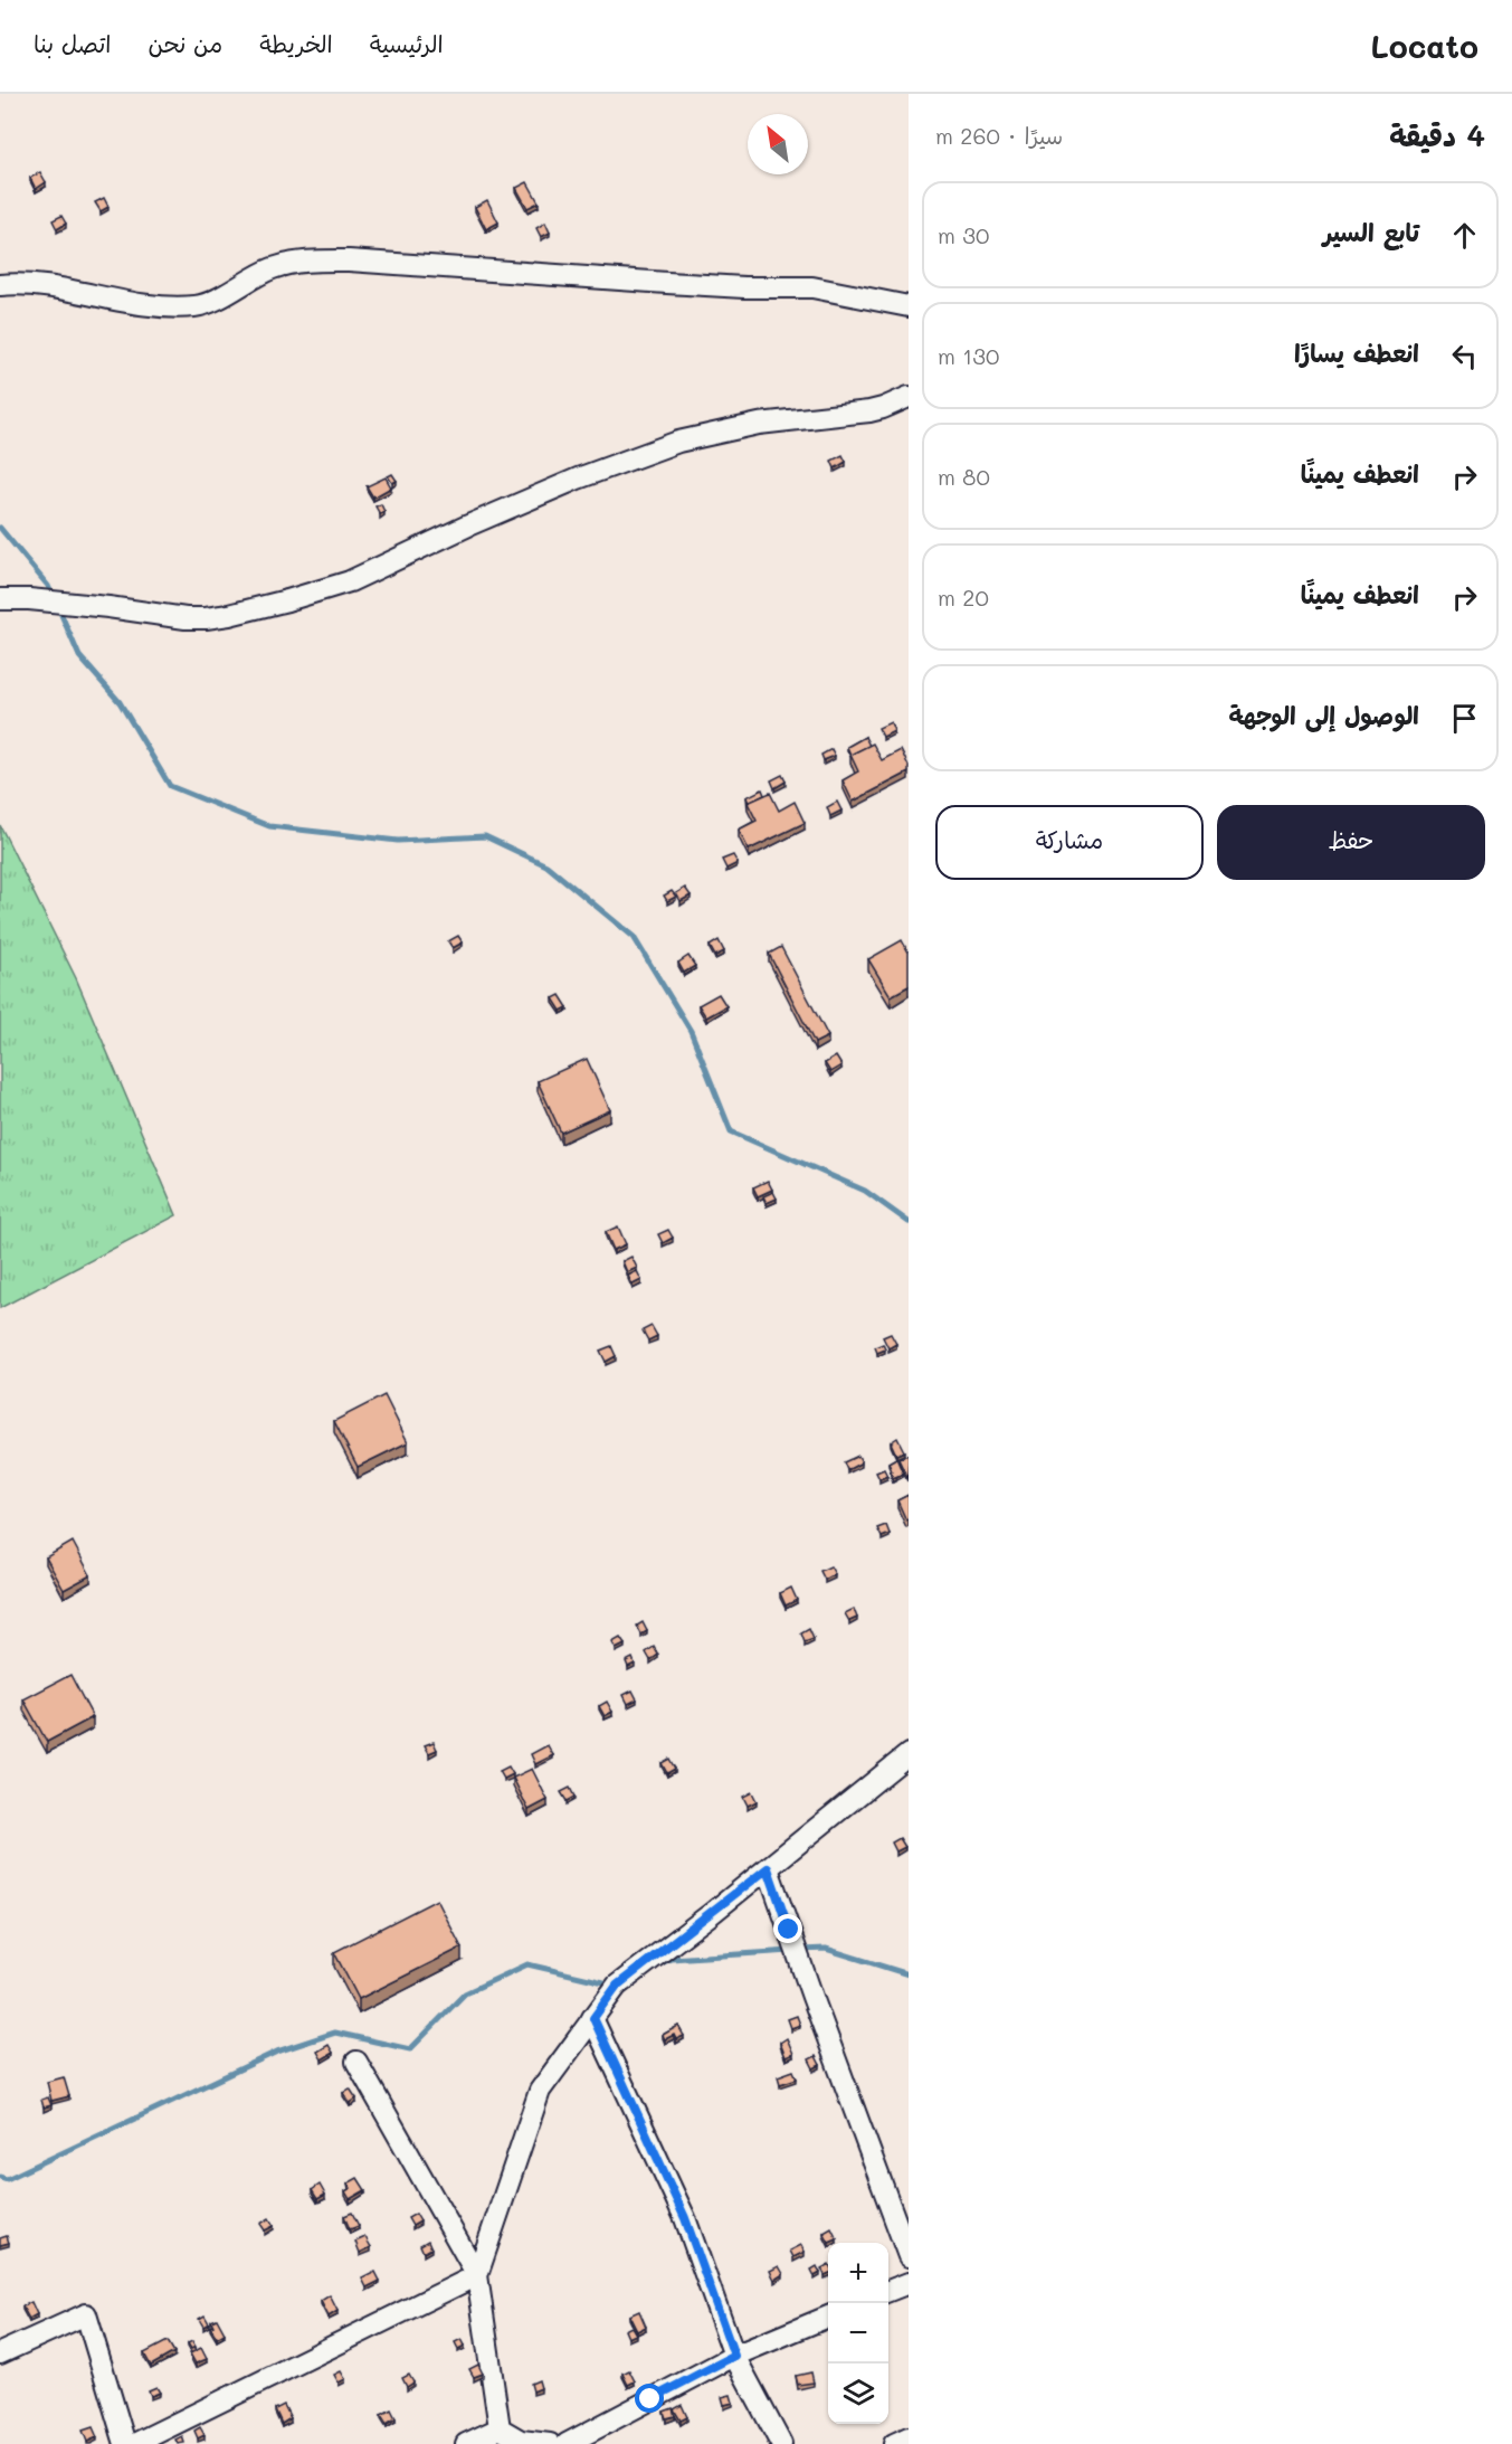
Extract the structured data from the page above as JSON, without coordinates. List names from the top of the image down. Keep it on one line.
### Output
{"north":"top left","page":{"header":"Locato","nav":["الرئيسية","الخريطة","من نحن","اتصل بنا"],"heading":["4 دقيقة","سيرًا · 260 m"],"list":[["تابع السير","30 m"],["انعطف يسارًا","130 m"],["انعطف يمينًا","80 m"],["انعطف يمينًا","20 m"],"الوصول إلى الوجهة"],"buttons":["حفظ","مشاركة"],"map_buttons":["+","−"]}}
